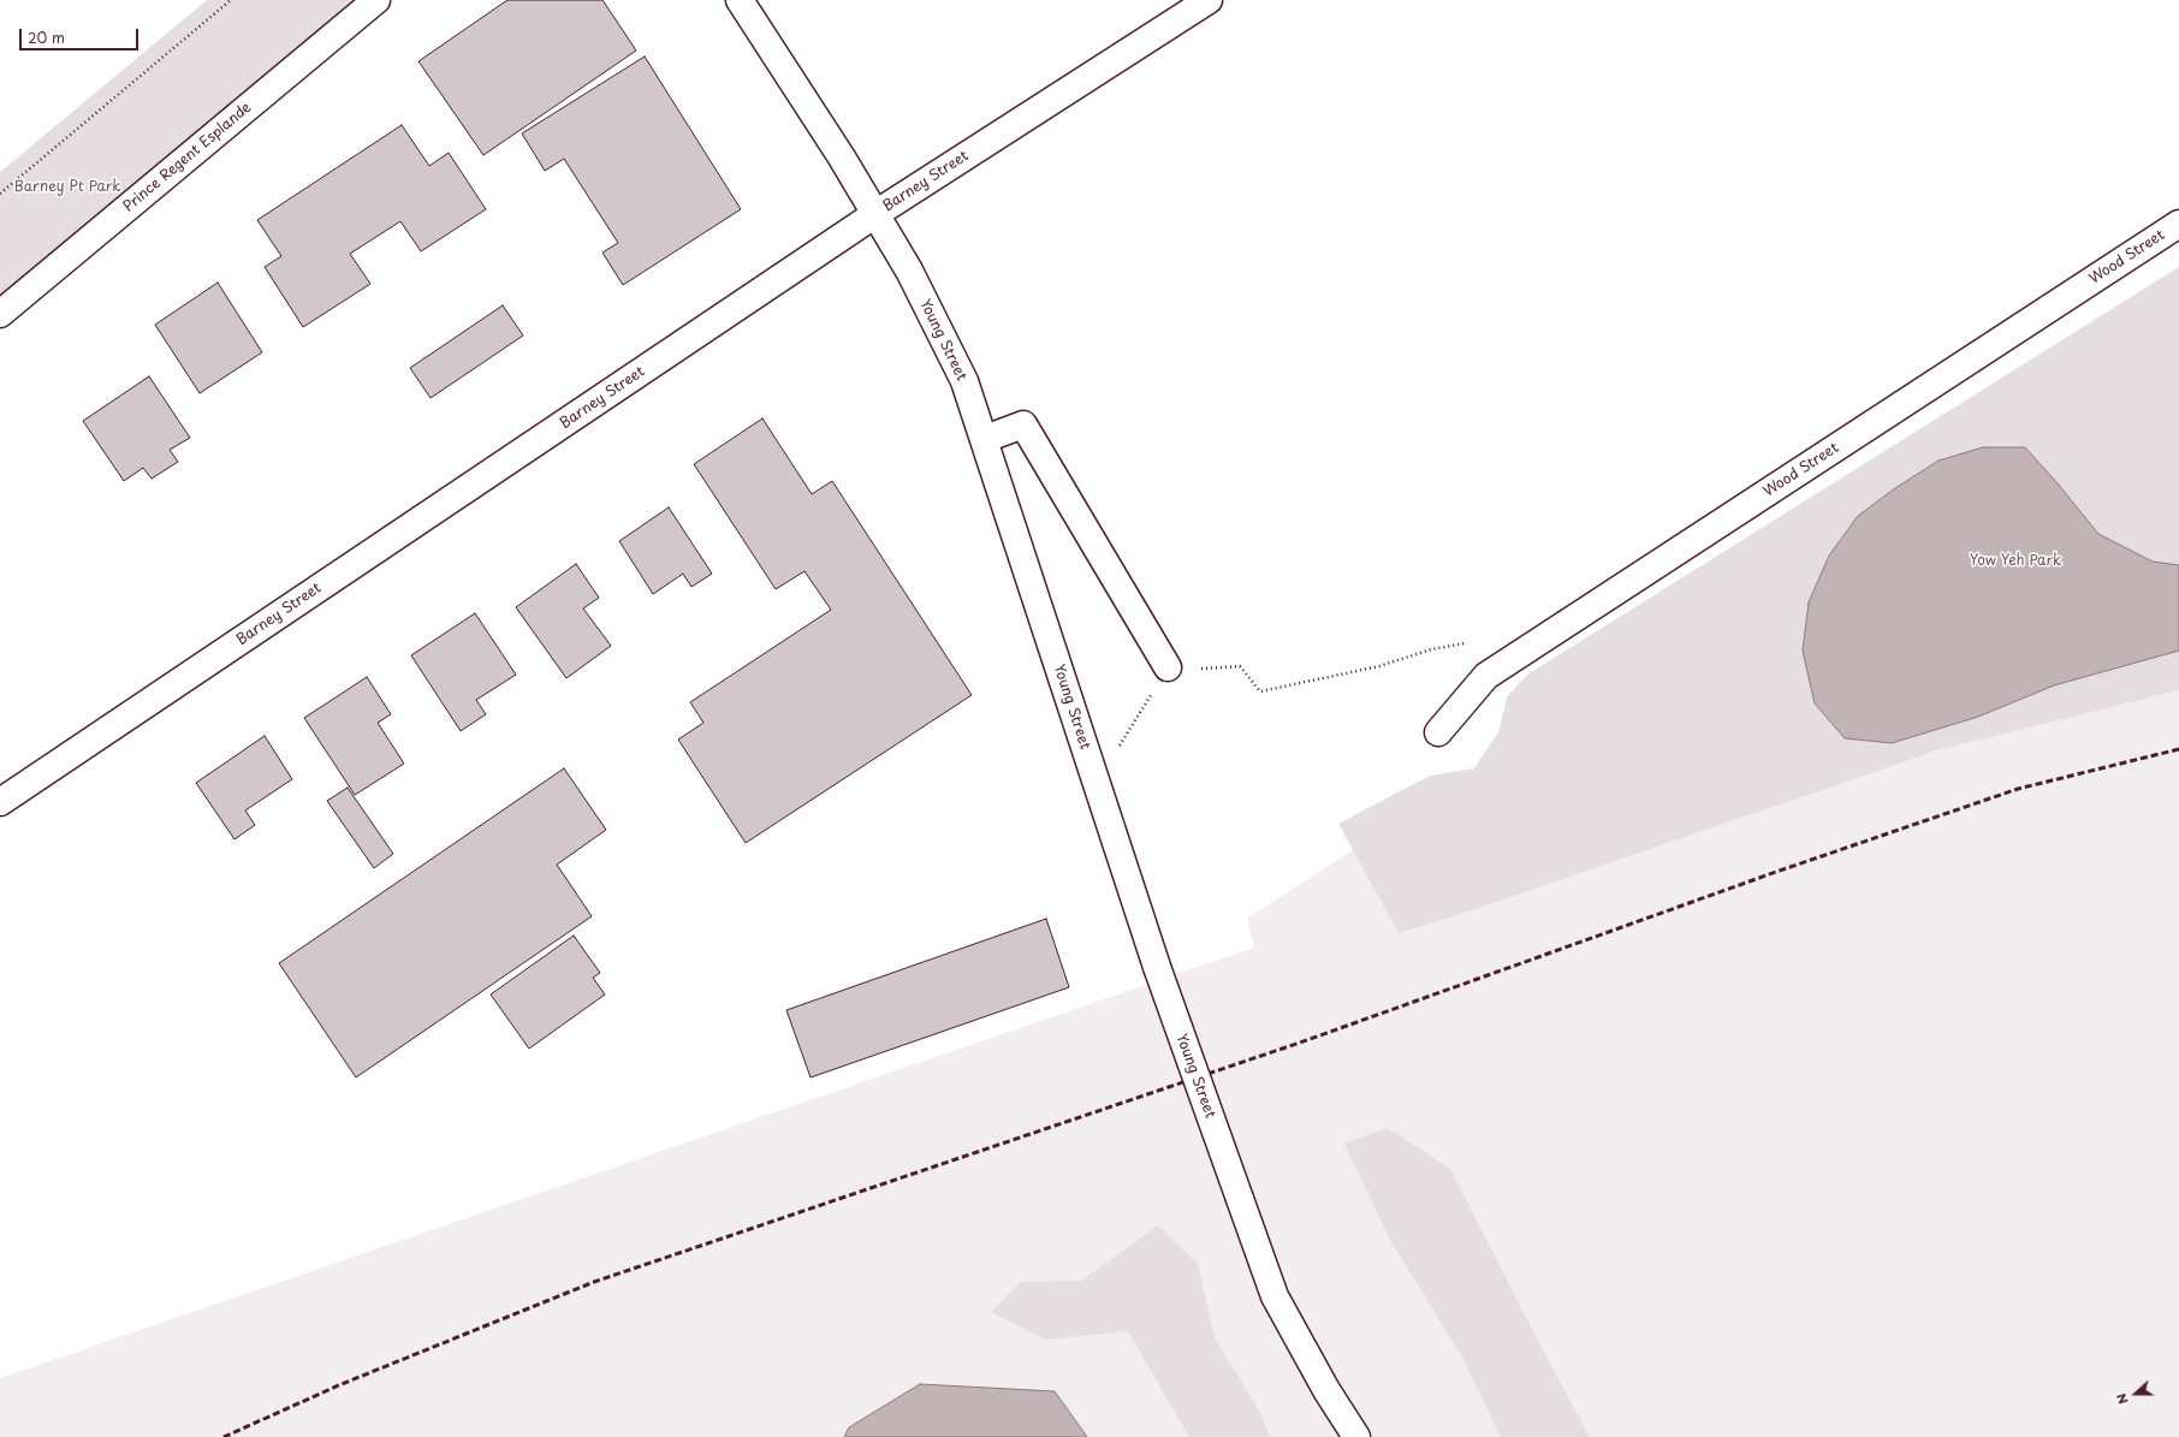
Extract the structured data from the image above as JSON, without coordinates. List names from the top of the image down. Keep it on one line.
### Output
{"streets":{"street":["Prince Regent Esplande","Barney Street","Wood Street","Young Street"]},"crossings":[["Barney Street","Young Street"]],"parks":["Barney Pt Park","Yow Yeh Park"],"scale_bar":"20 m","north":"left"}
